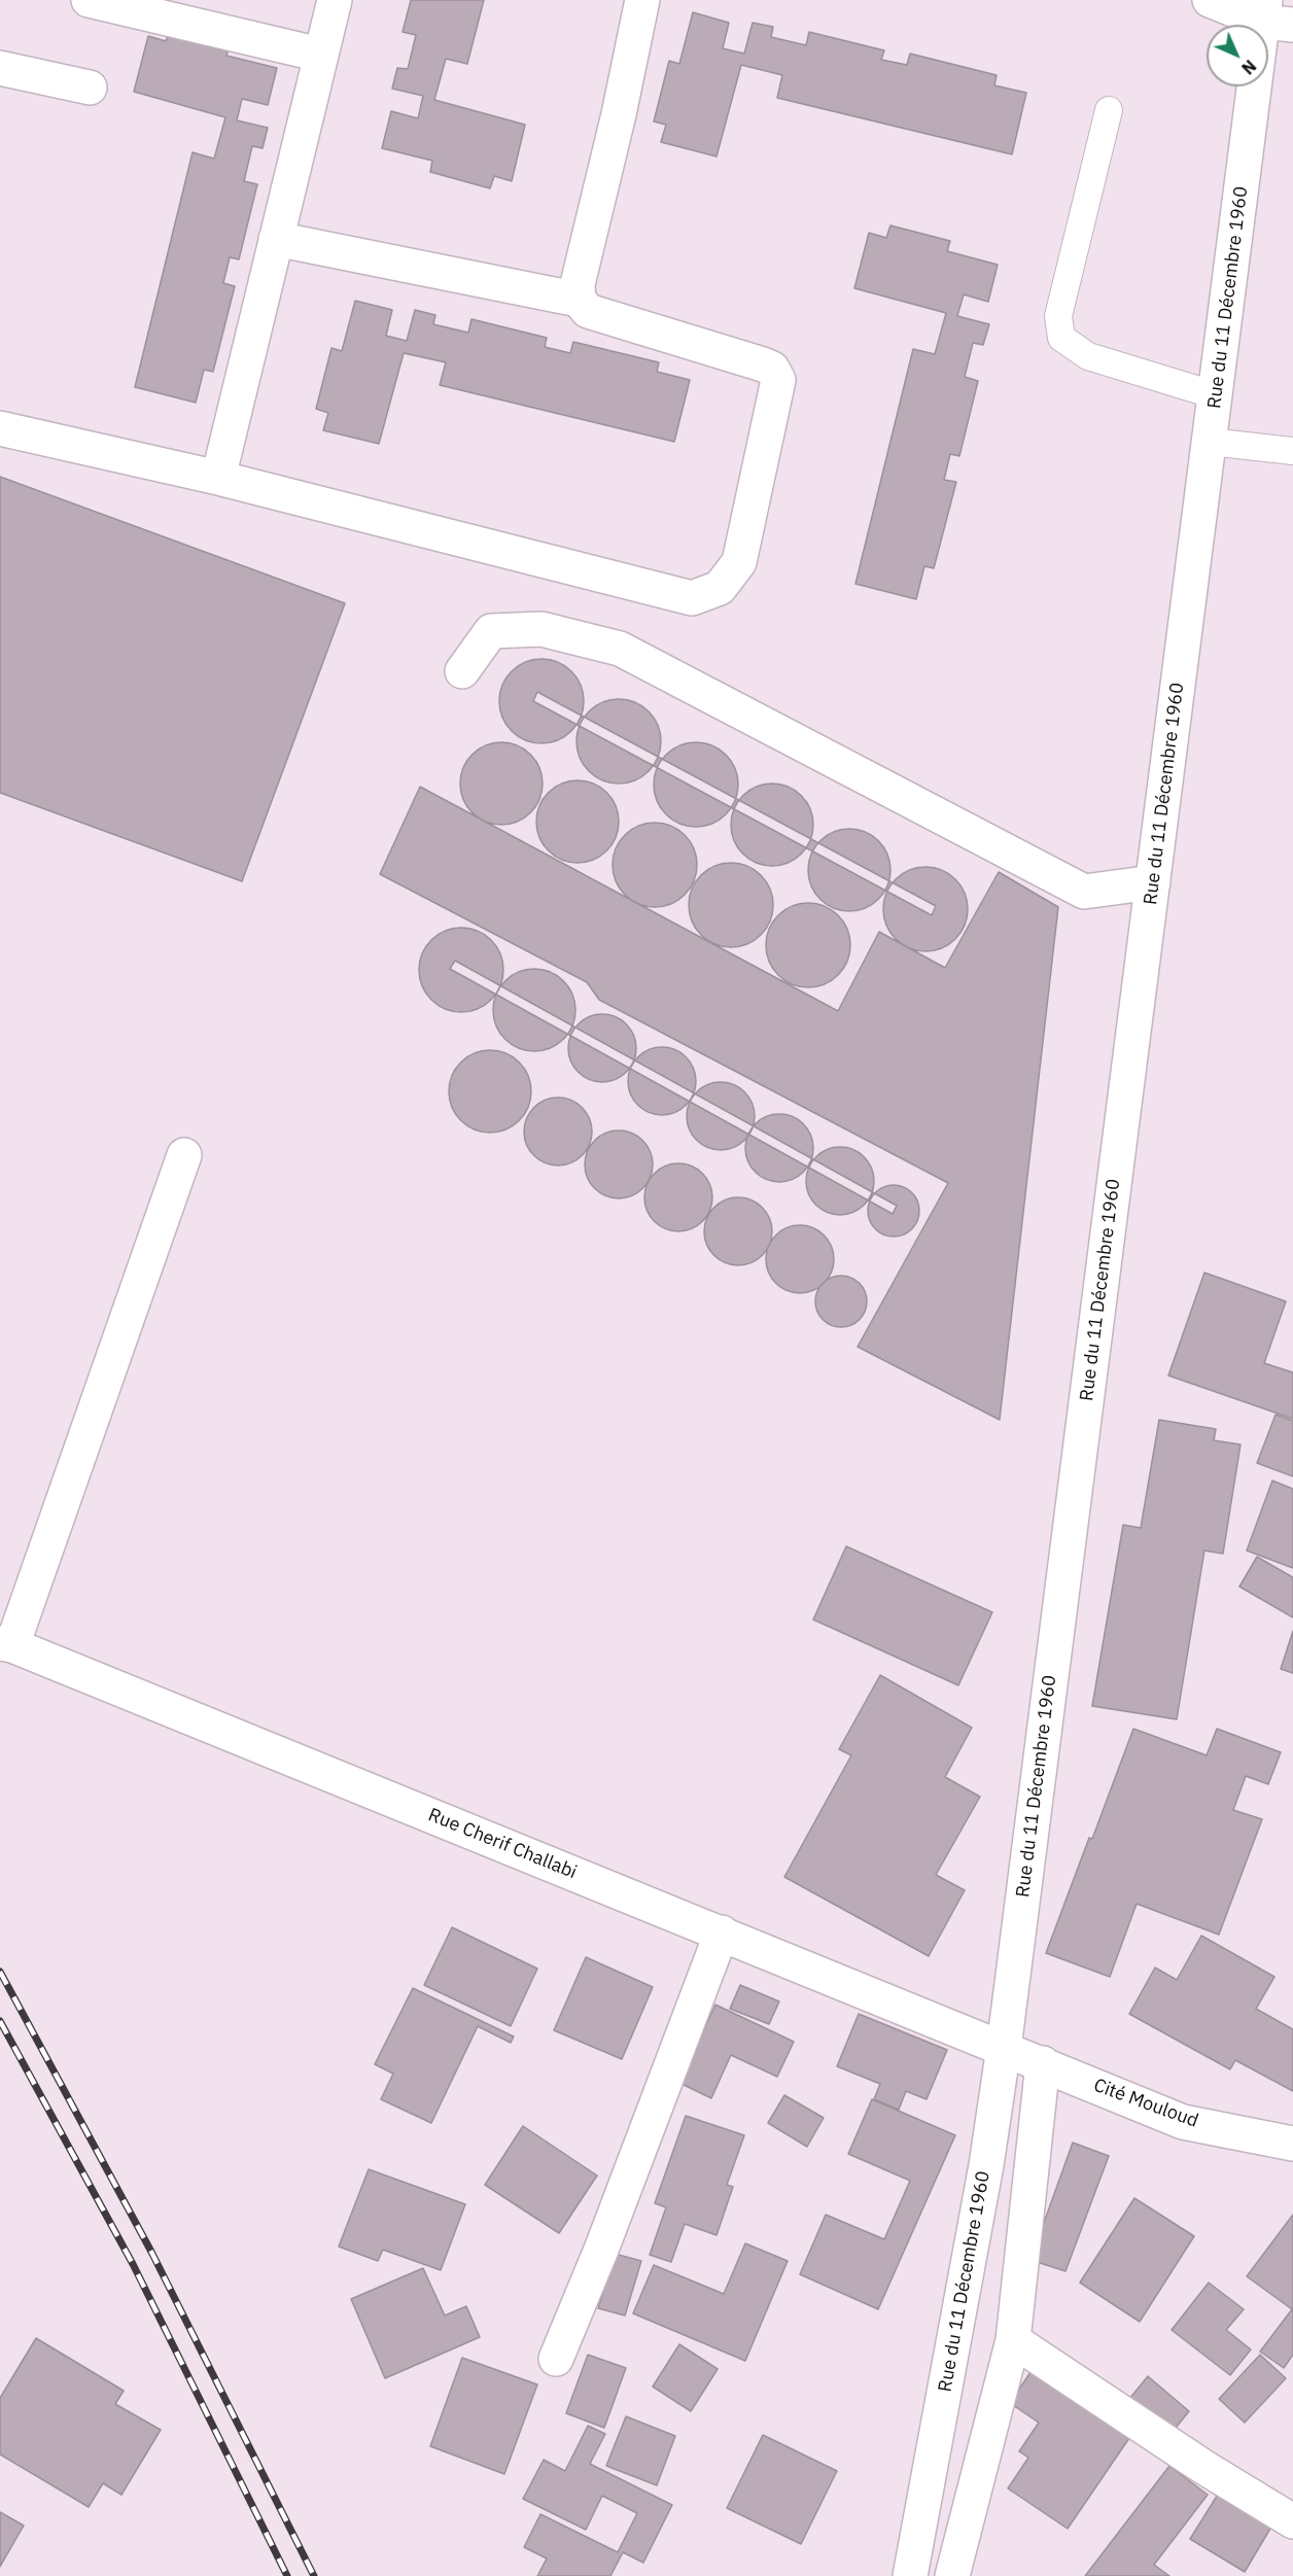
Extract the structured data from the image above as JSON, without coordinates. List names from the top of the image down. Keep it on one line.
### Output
{"streets":{"street":["Rue du 11 Décembre 1960","Rue Cherif Challabi","Cité Mouloud"]},"crossings":[["Rue du 11 Décembre 1960","Rue Cherif Challabi"],["Rue du 11 Décembre 1960","Cité Mouloud"],["Rue Cherif Challabi","Cité Mouloud"]],"north":"bottom right"}
